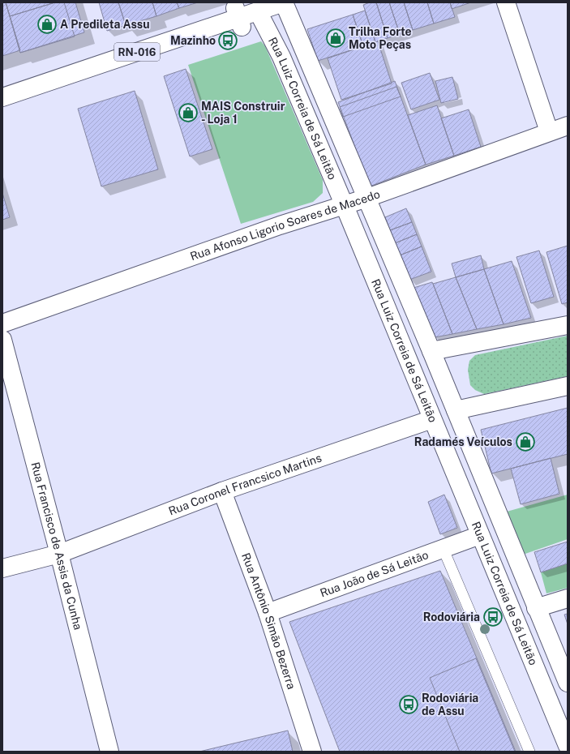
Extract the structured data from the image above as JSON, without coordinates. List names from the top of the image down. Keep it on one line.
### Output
{"streets":{"street":["RN-016","Rua Luiz Correia de Sá Leitão","Rua Afonso Ligorio Soares de Macedo","Rua Coronel Francsico Martins","Rua Francisco de Assis da Cunha","Rua João de Sá Leitão","Rua Antônio Simão Bezerra"]},"crossings":[["RN-016","Rua Luiz Correia de Sá Leitão"],["Rua Luiz Correia de Sá Leitão","Rua Afonso Ligorio Soares de Macedo"],["Rua Luiz Correia de Sá Leitão","Rua Coronel Francsico Martins"],["Rua Luiz Correia de Sá Leitão","Rua João de Sá Leitão"],["Rua Coronel Francsico Martins","Rua Francisco de Assis da Cunha"],["Rua Coronel Francsico Martins","Rua Antônio Simão Bezerra"],["Rua João de Sá Leitão","Rua Antônio Simão Bezerra"]],"places":{"shop":["A Predileta Assu","Trilha Forte Moto Peças","MAIS Construir - Loja 1","Radamés Veículos"],"bus stop":["Mazinho","Rodoviária","Rodoviária de Assu"]}}
